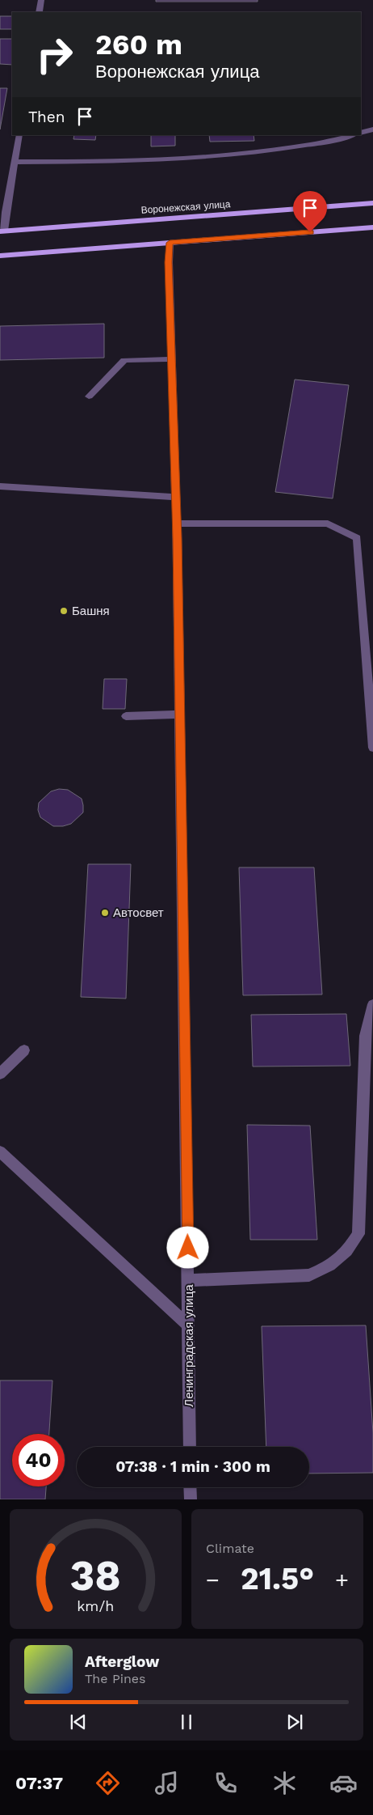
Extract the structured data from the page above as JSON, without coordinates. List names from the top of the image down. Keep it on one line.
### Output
{"streets":{"main road":["Воронежская улица"],"street":["Ленинградская улица"]},"places":["Башня","Автосвет"],"page":{"turn":["260 m","Воронежская улица"],"then":"Then","limit":"40","trip":"07:38 · 1 min · 300 m","tile":"Climate","heat":["−","21.5°","+"],"song":["Afterglow","The Pines"],"tabs":"07:37","gauge":["38","km/h"]}}
